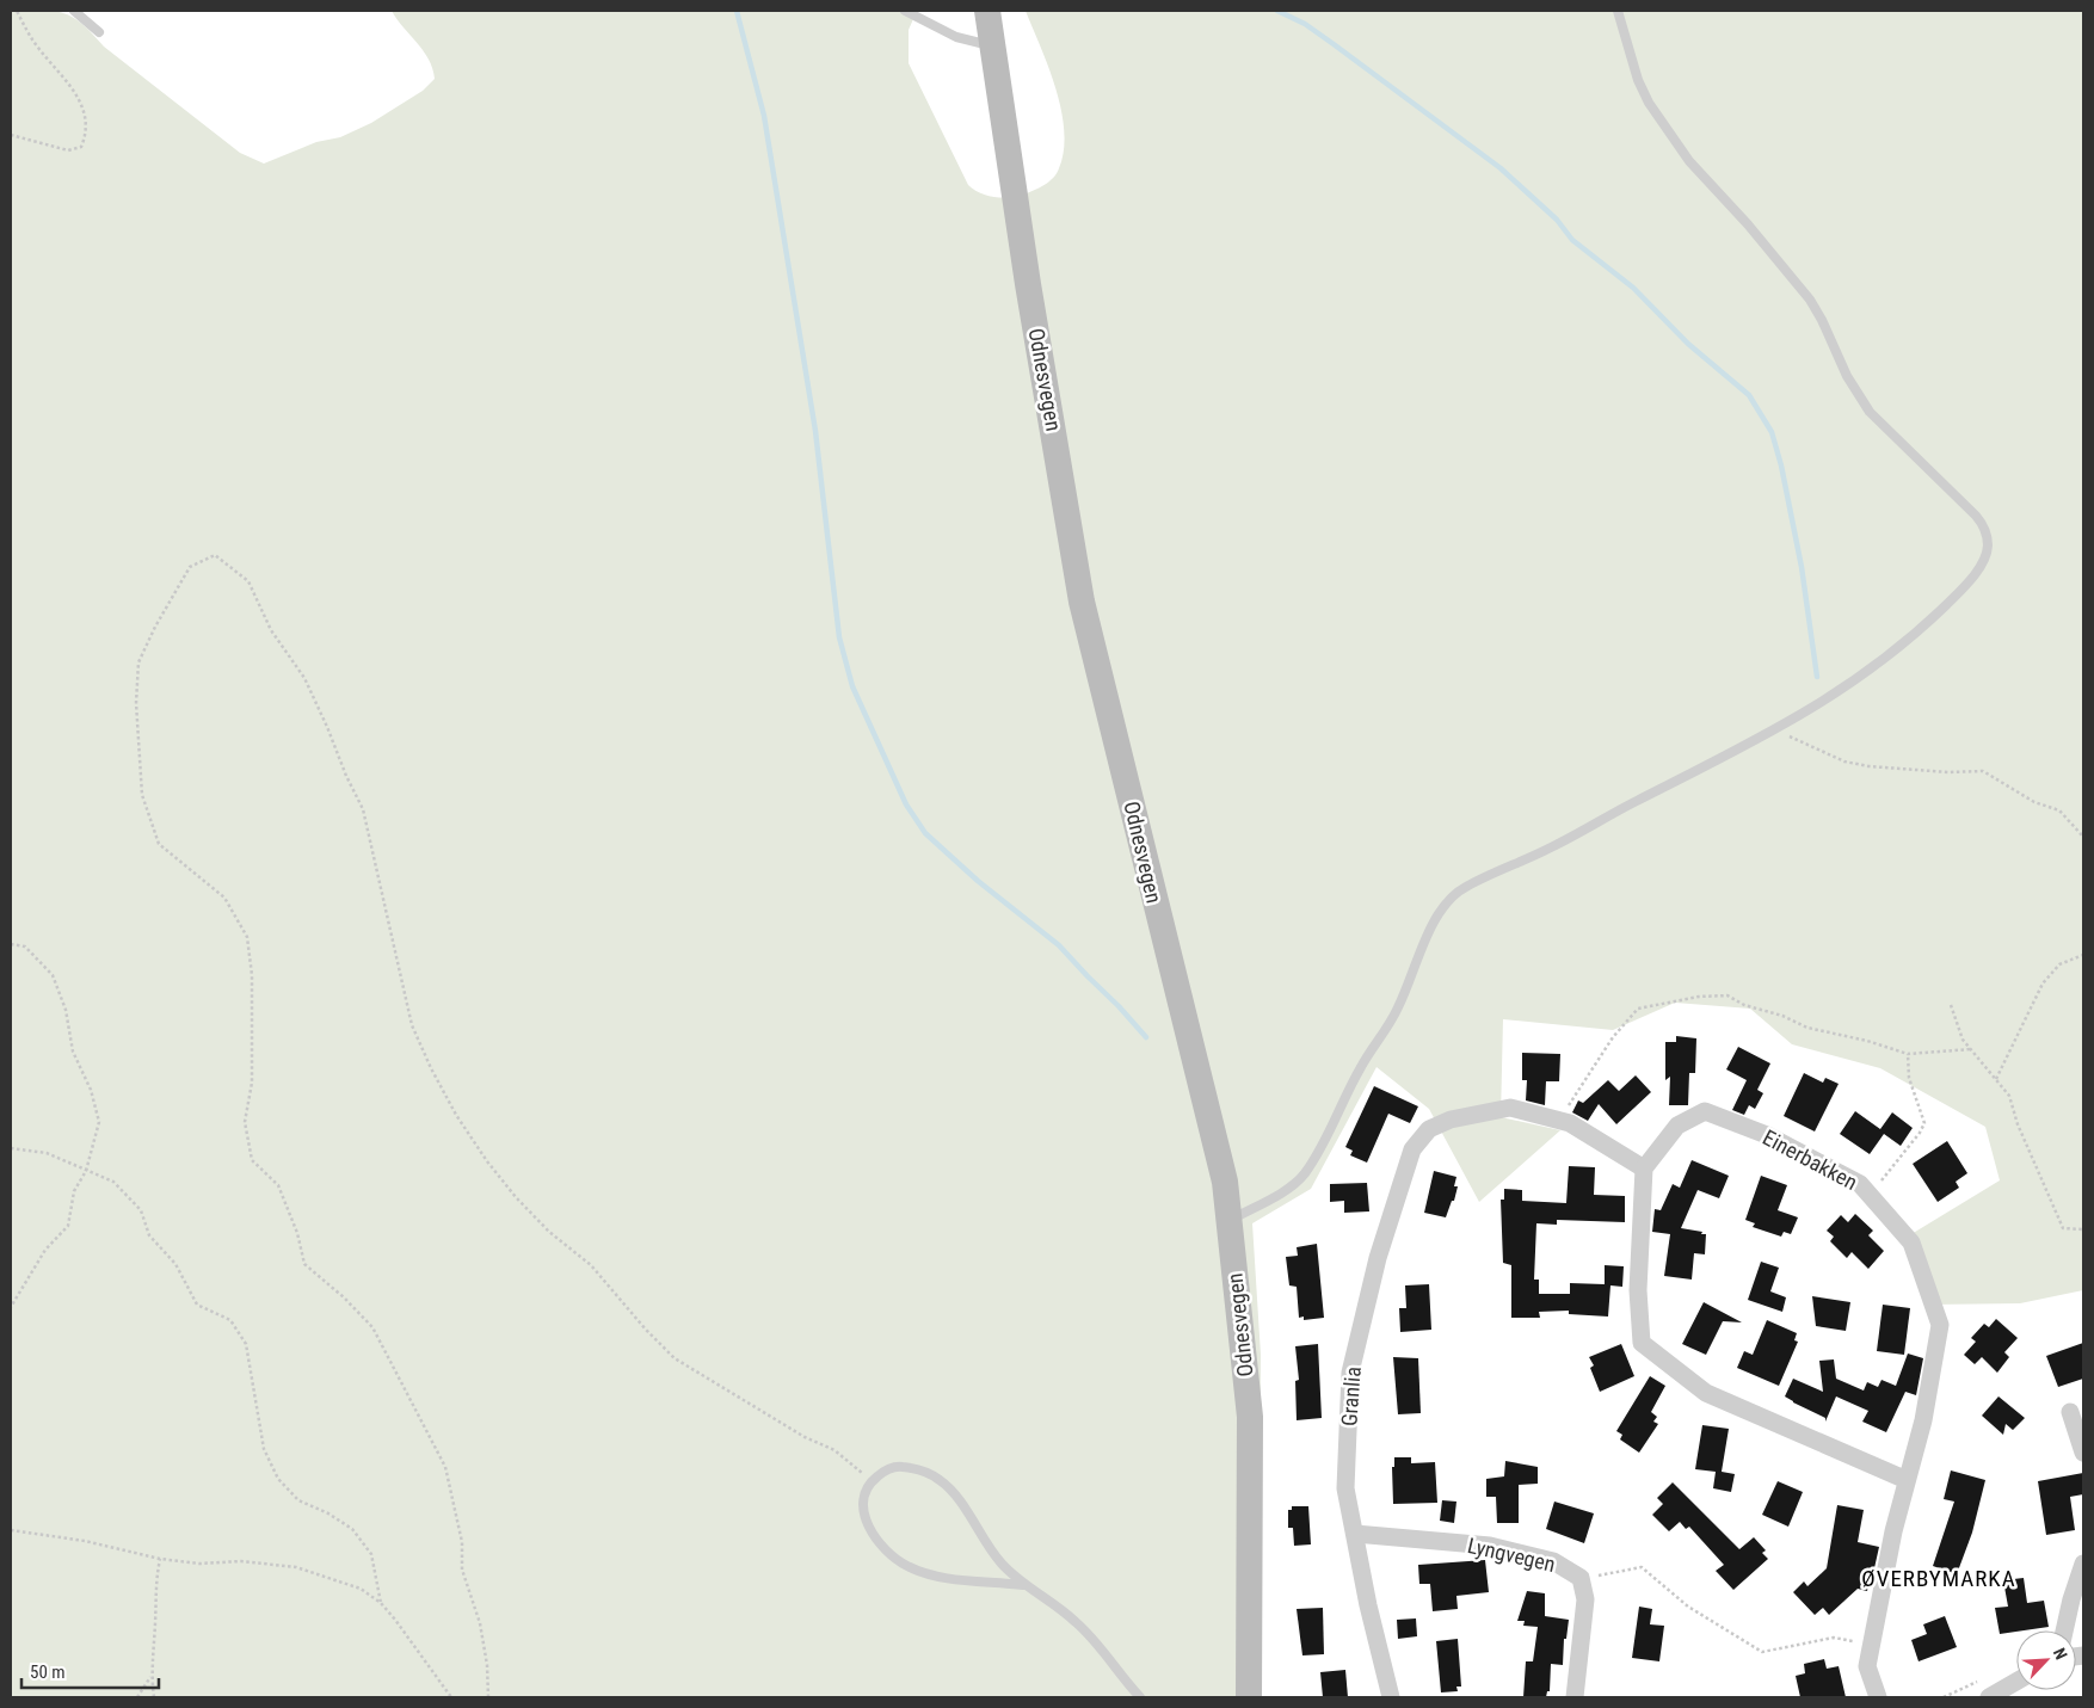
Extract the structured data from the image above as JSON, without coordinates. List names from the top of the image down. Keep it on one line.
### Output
{"streets":{"main road":["Odnesvegen"],"street":["Einerbakken","Granlia","Lyngvegen"]},"crossings":[["Granlia","Lyngvegen"]],"districts":["ØVERBYMARKA"],"scale_bar":"50 m","north":"top right"}
